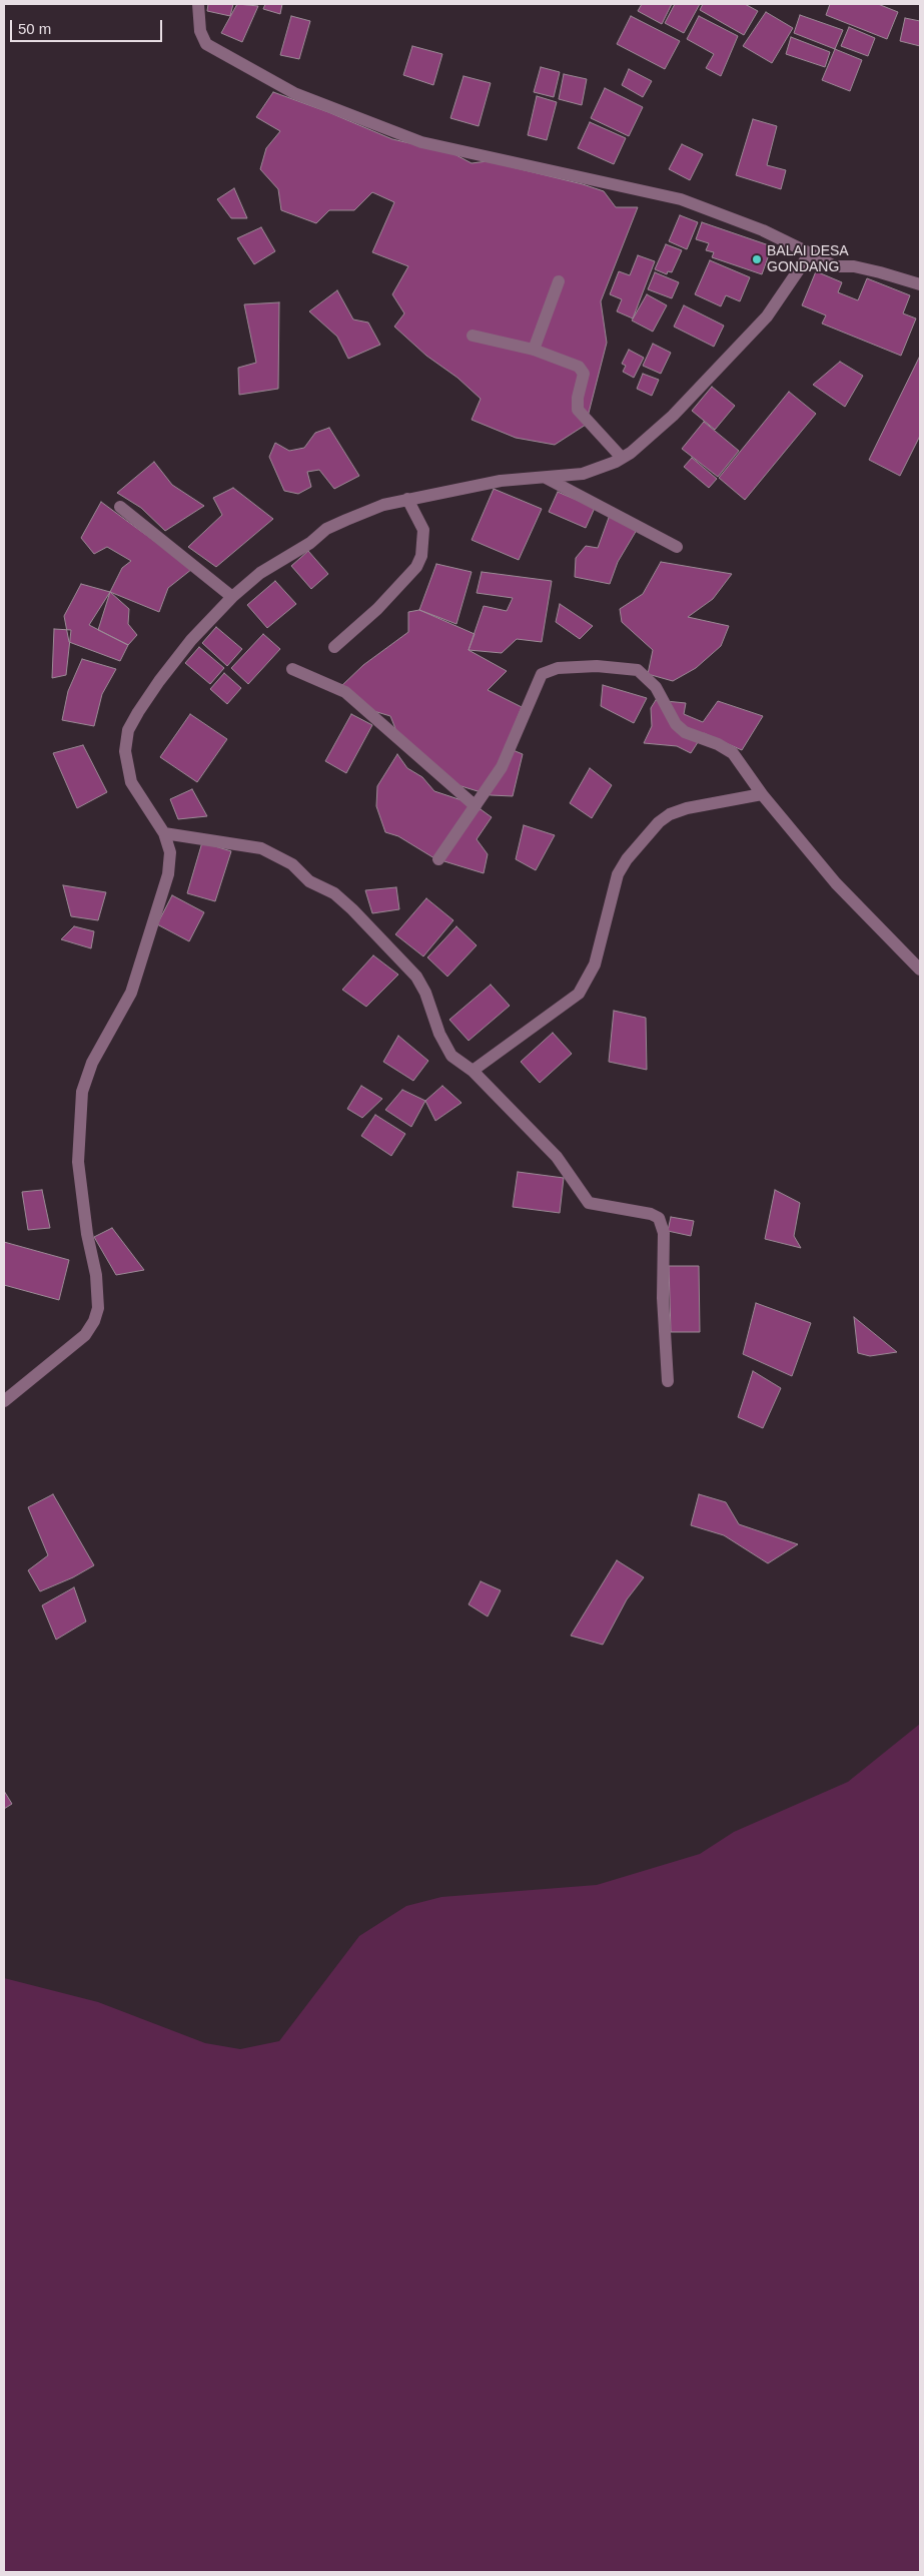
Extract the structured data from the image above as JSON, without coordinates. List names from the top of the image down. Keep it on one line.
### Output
{"places":["BALAI DESA GONDANG"],"scale_bar":"50 m"}
